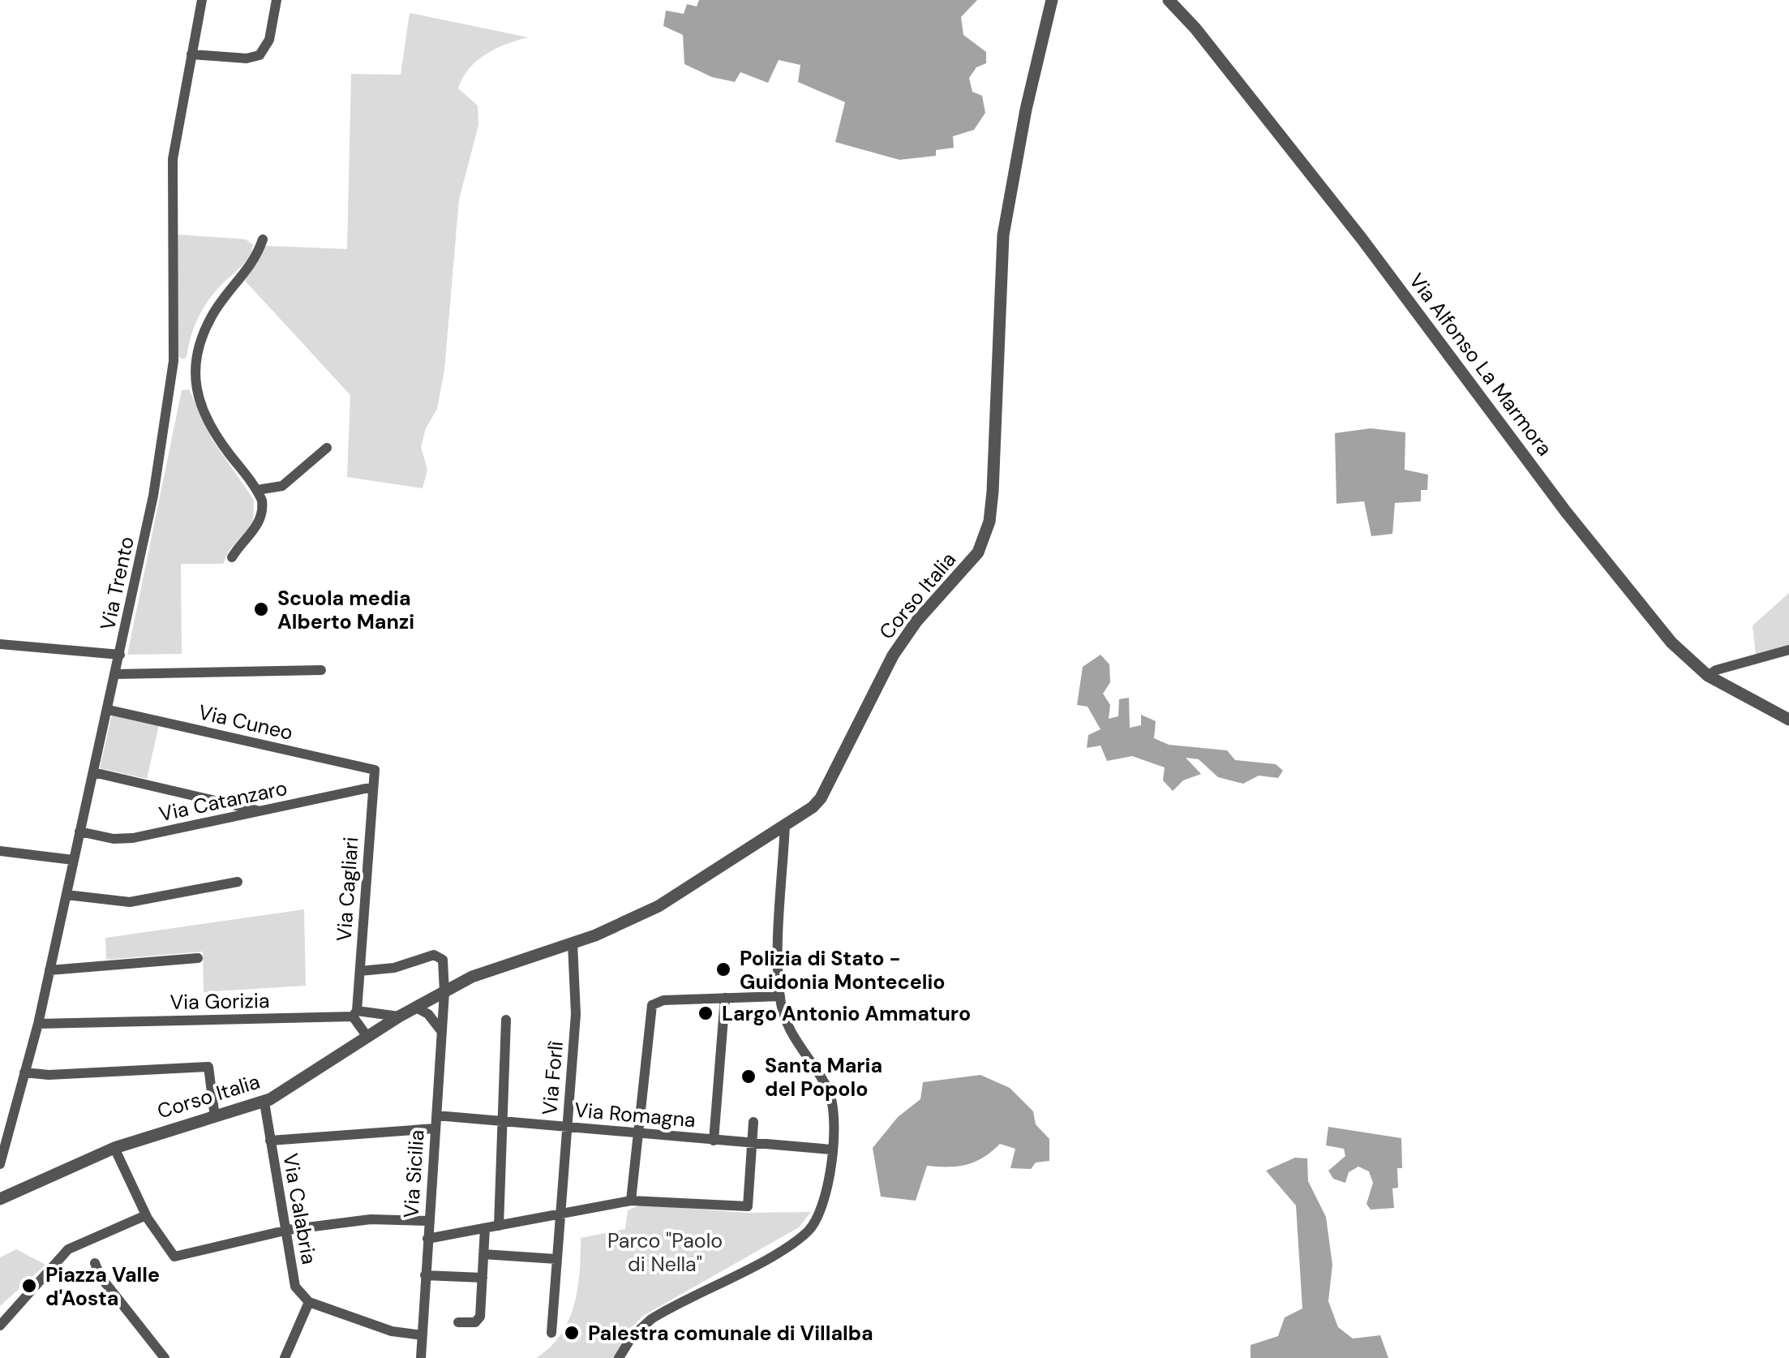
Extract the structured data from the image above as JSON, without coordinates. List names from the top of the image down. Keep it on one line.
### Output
{"streets":{"street":["Via Alfonso La Marmora","Via Trento","Corso Italia","Via Cuneo","Via Catanzaro","Via Cagliari","Via Gorizia","Via Forlì","Via Romagna","Via Sicilia","Via Calabria"]},"crossings":[["Via Trento","Via Cuneo"],["Via Trento","Via Catanzaro"],["Via Trento","Via Gorizia"],["Corso Italia","Via Gorizia"],["Corso Italia","Via Forlì"],["Corso Italia","Via Sicilia"],["Corso Italia","Via Calabria"],["Via Cuneo","Via Cagliari"],["Via Catanzaro","Via Cagliari"],["Via Cagliari","Via Gorizia"],["Via Cagliari","Via Sicilia"],["Via Forlì","Via Romagna"],["Via Romagna","Via Sicilia"]],"parks":["Parco \"Paolo di Nella\""],"places":["Scuola media Alberto Manzi","Polizia di Stato - Guidonia Montecelio","Largo Antonio Ammaturo","Santa Maria del Popolo","Piazza Valle d'Aosta","Palestra comunale di Villalba"]}
